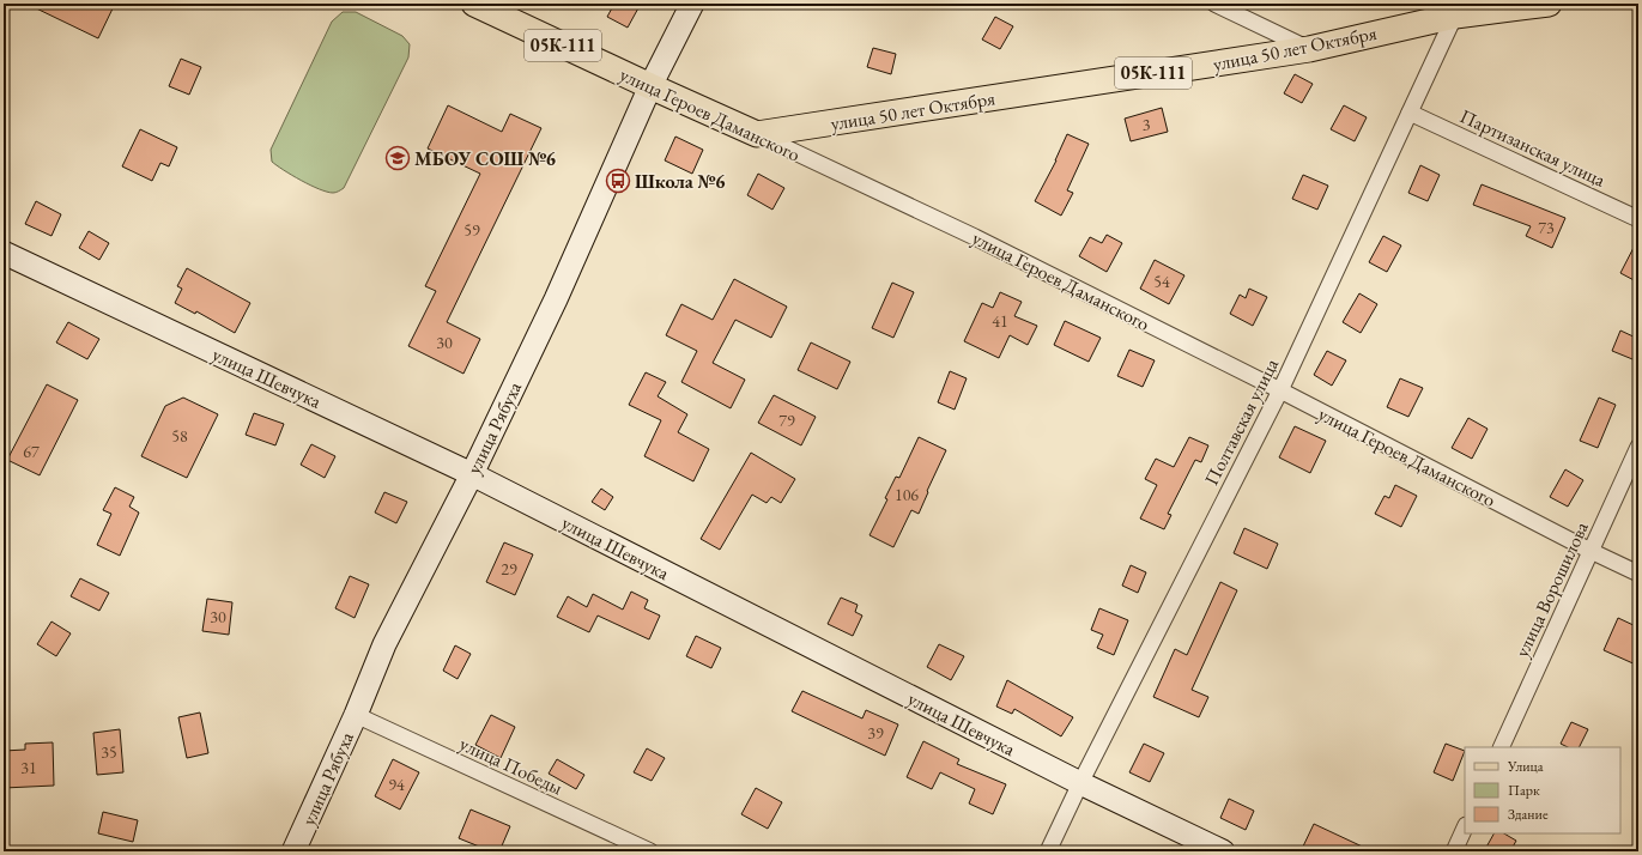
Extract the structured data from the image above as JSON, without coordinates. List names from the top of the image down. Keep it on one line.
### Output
{"streets":{"main road":["05К-111","улица 50 лет Октября","улица Героев Даманского"],"street":["Партизанская улица","улица Шевчука","Полтавская улица","улица Рябуха","улица Ворошилова","улица Победы"]},"crossings":[["улица 50 лет Октября","улица Героев Даманского"],["улица 50 лет Октября","Полтавская улица"],["улица Героев Даманского","Полтавская улица"],["улица Героев Даманского","улица Рябуха"],["улица Героев Даманского","улица Ворошилова"],["Партизанская улица","Полтавская улица"],["улица Шевчука","Полтавская улица"],["улица Шевчука","улица Рябуха"],["улица Рябуха","улица Победы"]],"places":{"school or university":["МБОУ СОШ №6"],"bus stop":["Школа №6"]},"house_numbers":["3","73","59","54","41","30","79","58","67","106","29","30","39","35","31","94"],"legend":["Улица","Парк","Здание"]}
